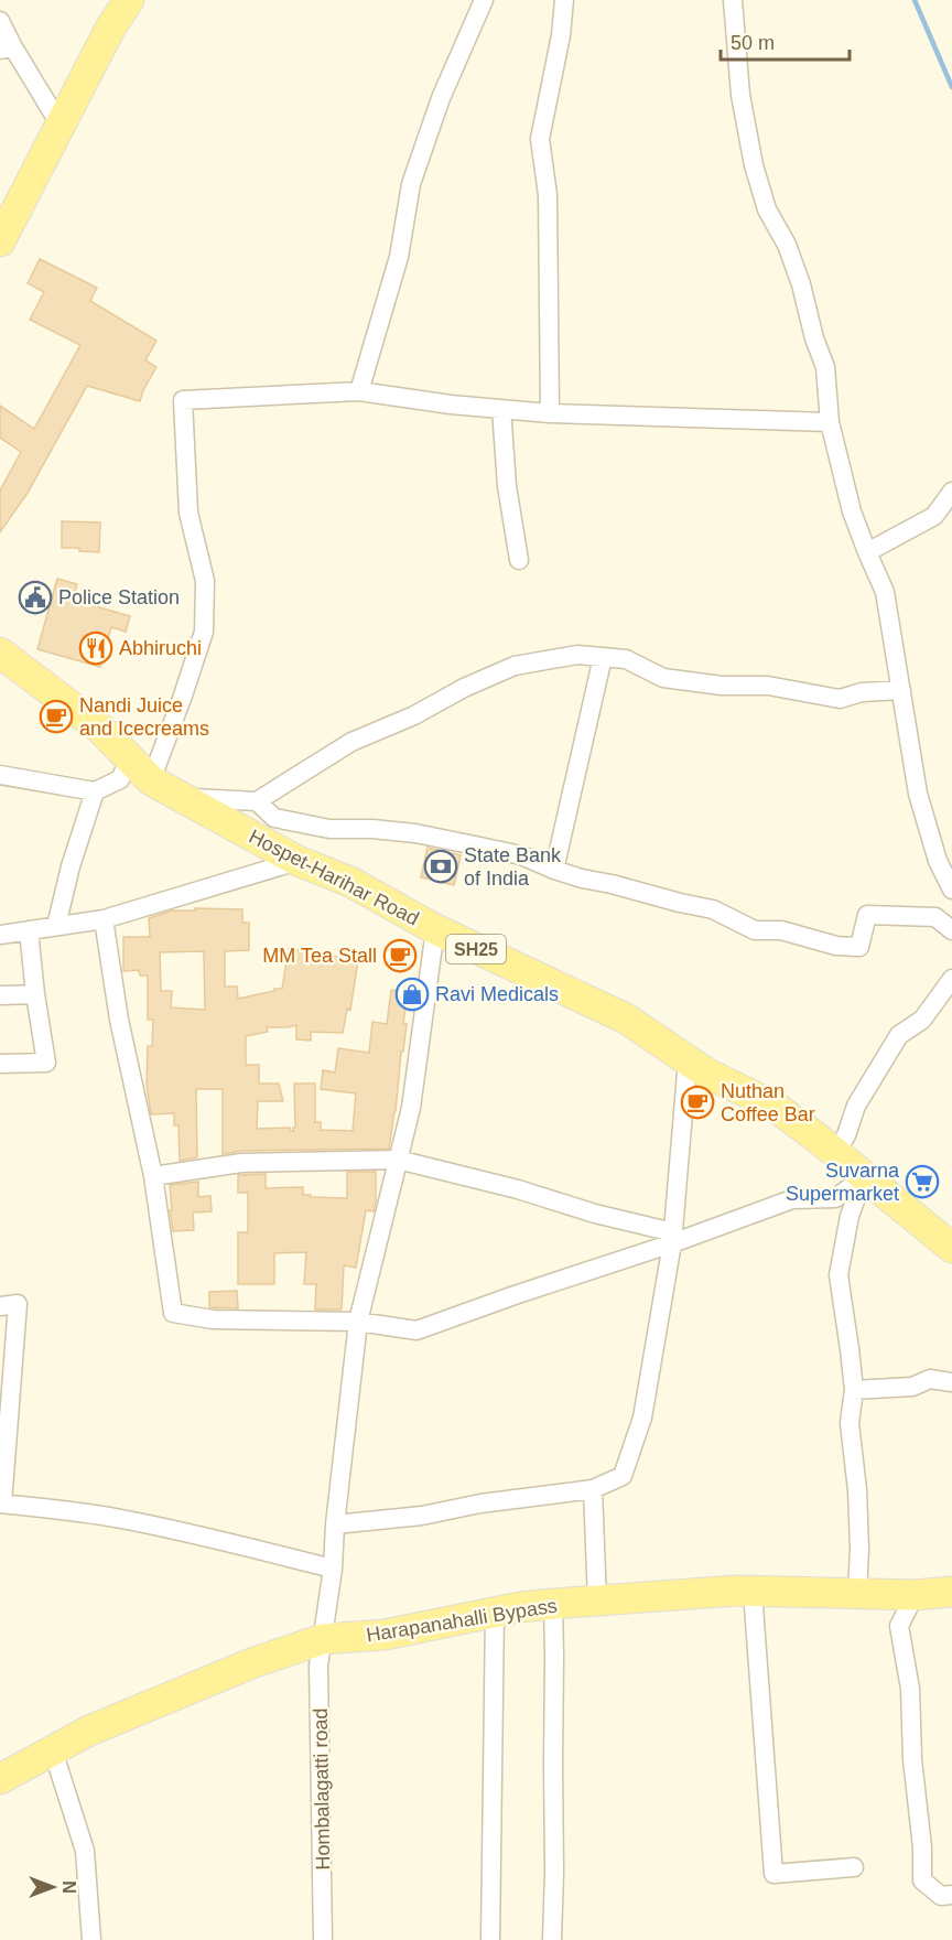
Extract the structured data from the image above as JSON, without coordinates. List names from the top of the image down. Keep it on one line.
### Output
{"streets":{"main road":["Hospet-Harihar Road","SH25","Harapanahalli Bypass"],"street":["Hombalagatti road"]},"crossings":[["Hospet-Harihar Road","Hombalagatti road"],["Harapanahalli Bypass","Hombalagatti road"]],"places":{"public building":["Police Station"],"restaurant":["Abhiruchi"],"cafe":["Nandi Juice and Icecreams","MM Tea Stall","Nuthan Coffee Bar"],"bank":["State Bank of India"],"shop":["Ravi Medicals"],"supermarket":["Suvarna Supermarket"]},"scale_bar":"50 m","north":"right"}
